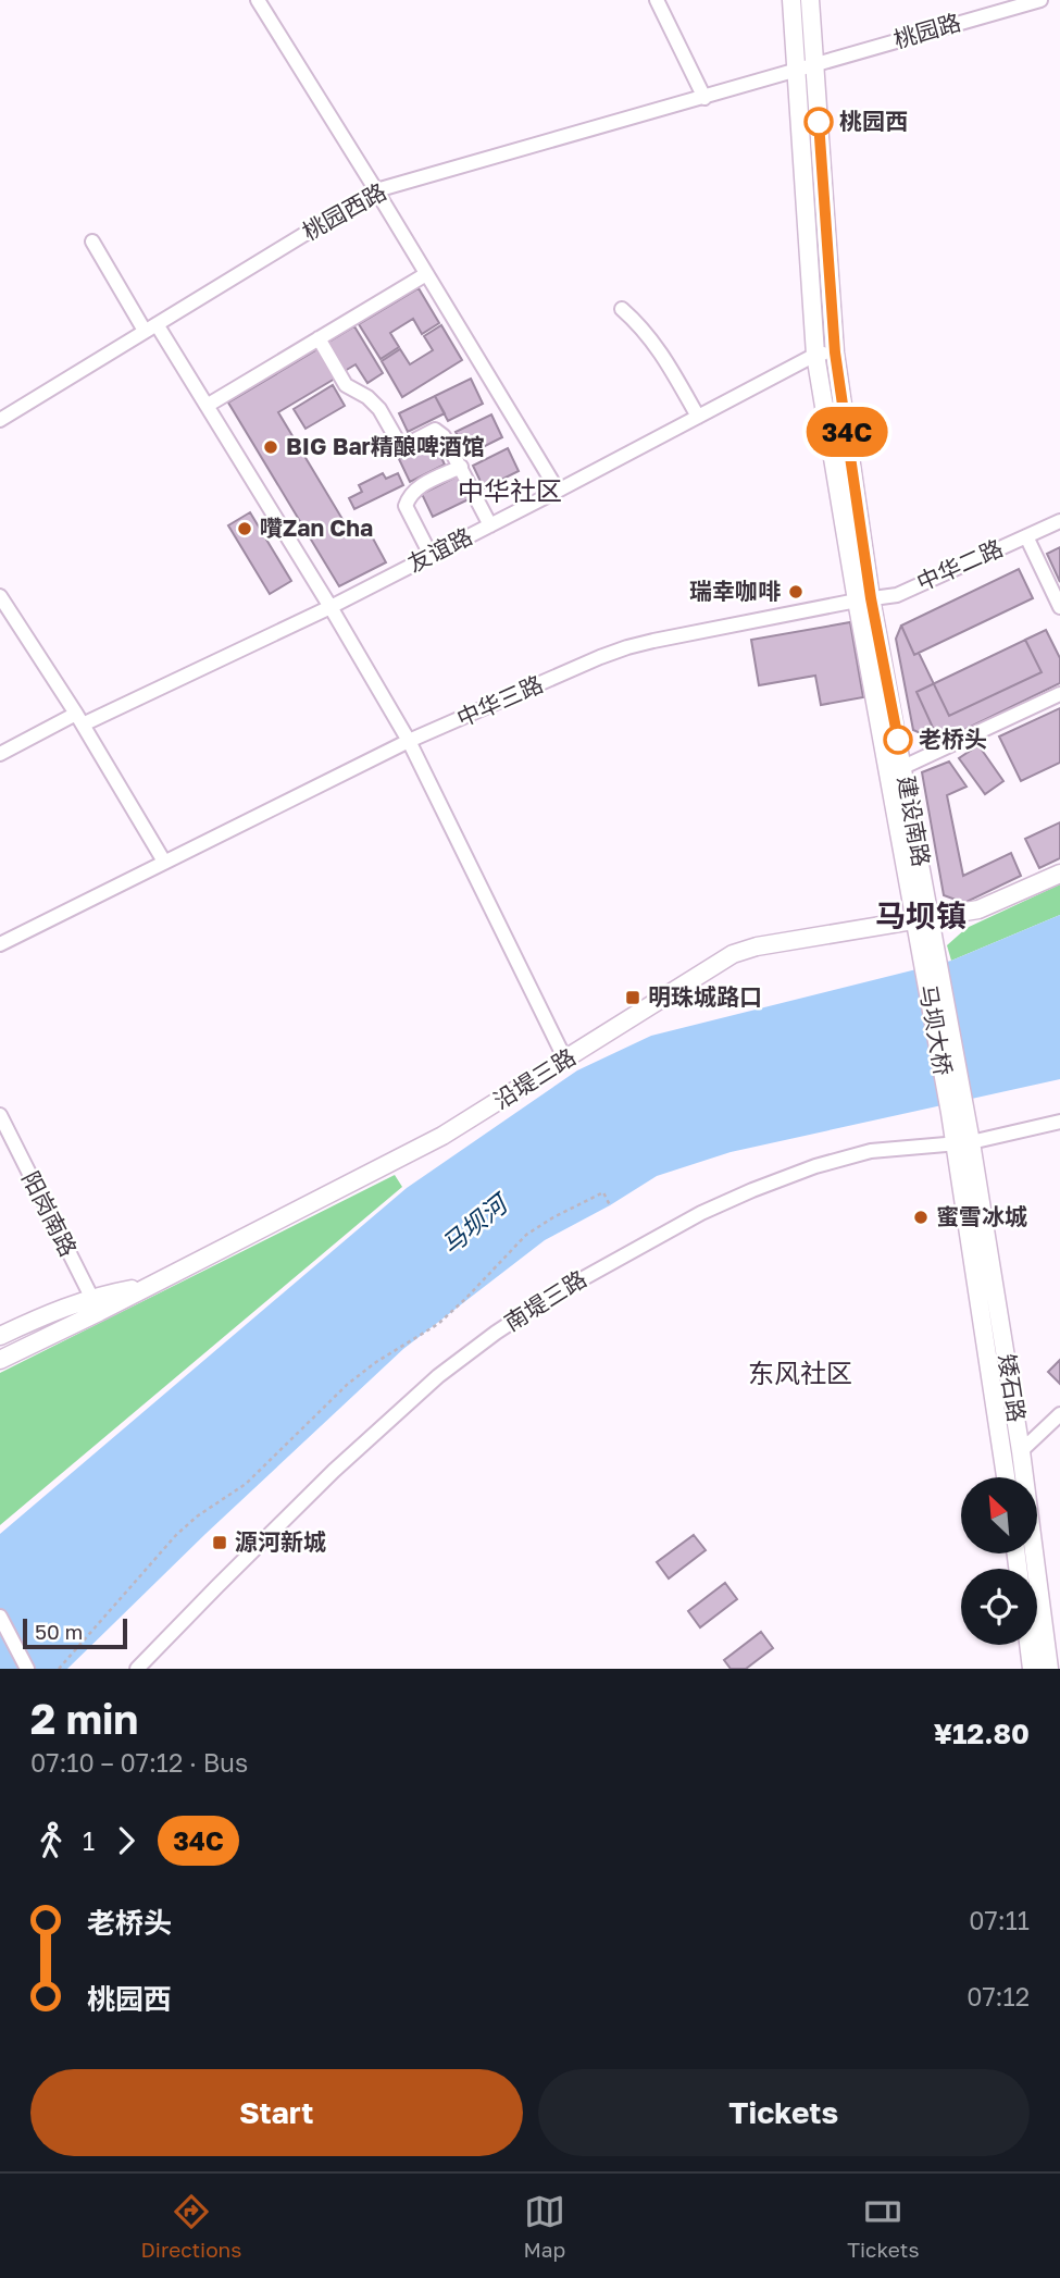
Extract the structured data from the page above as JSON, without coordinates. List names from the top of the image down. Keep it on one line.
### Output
{"streets":{"main road":["建设南路","马坝大桥","沿堤三路","矮石路"],"street":["桃园路","桃园西路","友谊路","中华二路","中华三路","阳岗南路","南堤三路"]},"crossings":[["桃园路","桃园西路"],["桃园路","建设南路"],["桃园西路","建设南路"],["友谊路","建设南路"],["中华二路","中华三路"],["中华二路","建设南路"],["中华三路","建设南路"],["建设南路","马坝大桥"],["建设南路","沿堤三路"],["马坝大桥","矮石路"],["沿堤三路","阳岗南路"],["南堤三路","矮石路"]],"districts":["中华社区","马坝镇","东风社区"],"water":["马坝河"],"places":{"other":["桃园西","BIG Bar精酿啤酒馆","囋Zan Cha","瑞幸咖啡","老桥头","蜜雪冰城"],"transit":["明珠城路口","源河新城"]},"lines":["bus line 34C"],"scale_bar":"50 m","north":"top left","page":{"on_map":"34C","scale":"50 m","heading":["2 min","07:10 – 07:12 · Bus","¥12.80"],"legs":["1","34C"],"list":[{"name":"老桥头","value":"07:11"},{"name":"桃园西","value":"07:12"}],"buttons":["Start","Tickets"],"tabs":["Directions","Map","Tickets"]}}
